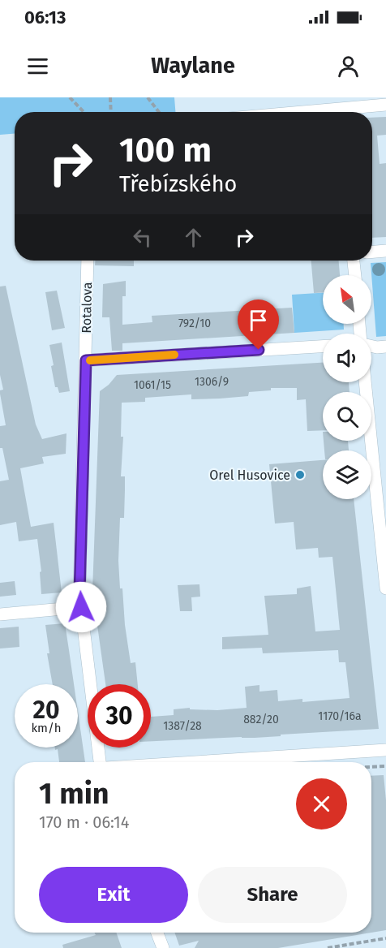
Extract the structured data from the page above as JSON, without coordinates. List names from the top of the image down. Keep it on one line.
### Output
{"streets":{"street":["Rotalova"]},"places":["Orel Husovice"],"house_numbers":["792/10","1306/9","1061/15","1170/16a","882/20","1387/28"],"north":"top left","page":{"status":"06:13","header":"Waylane","turn":["100 m","Třebízského"],"speed":"20 km/h","limit":"30","heading":["1 min","170 m · 06:14"],"buttons":["Exit","Share"]}}
